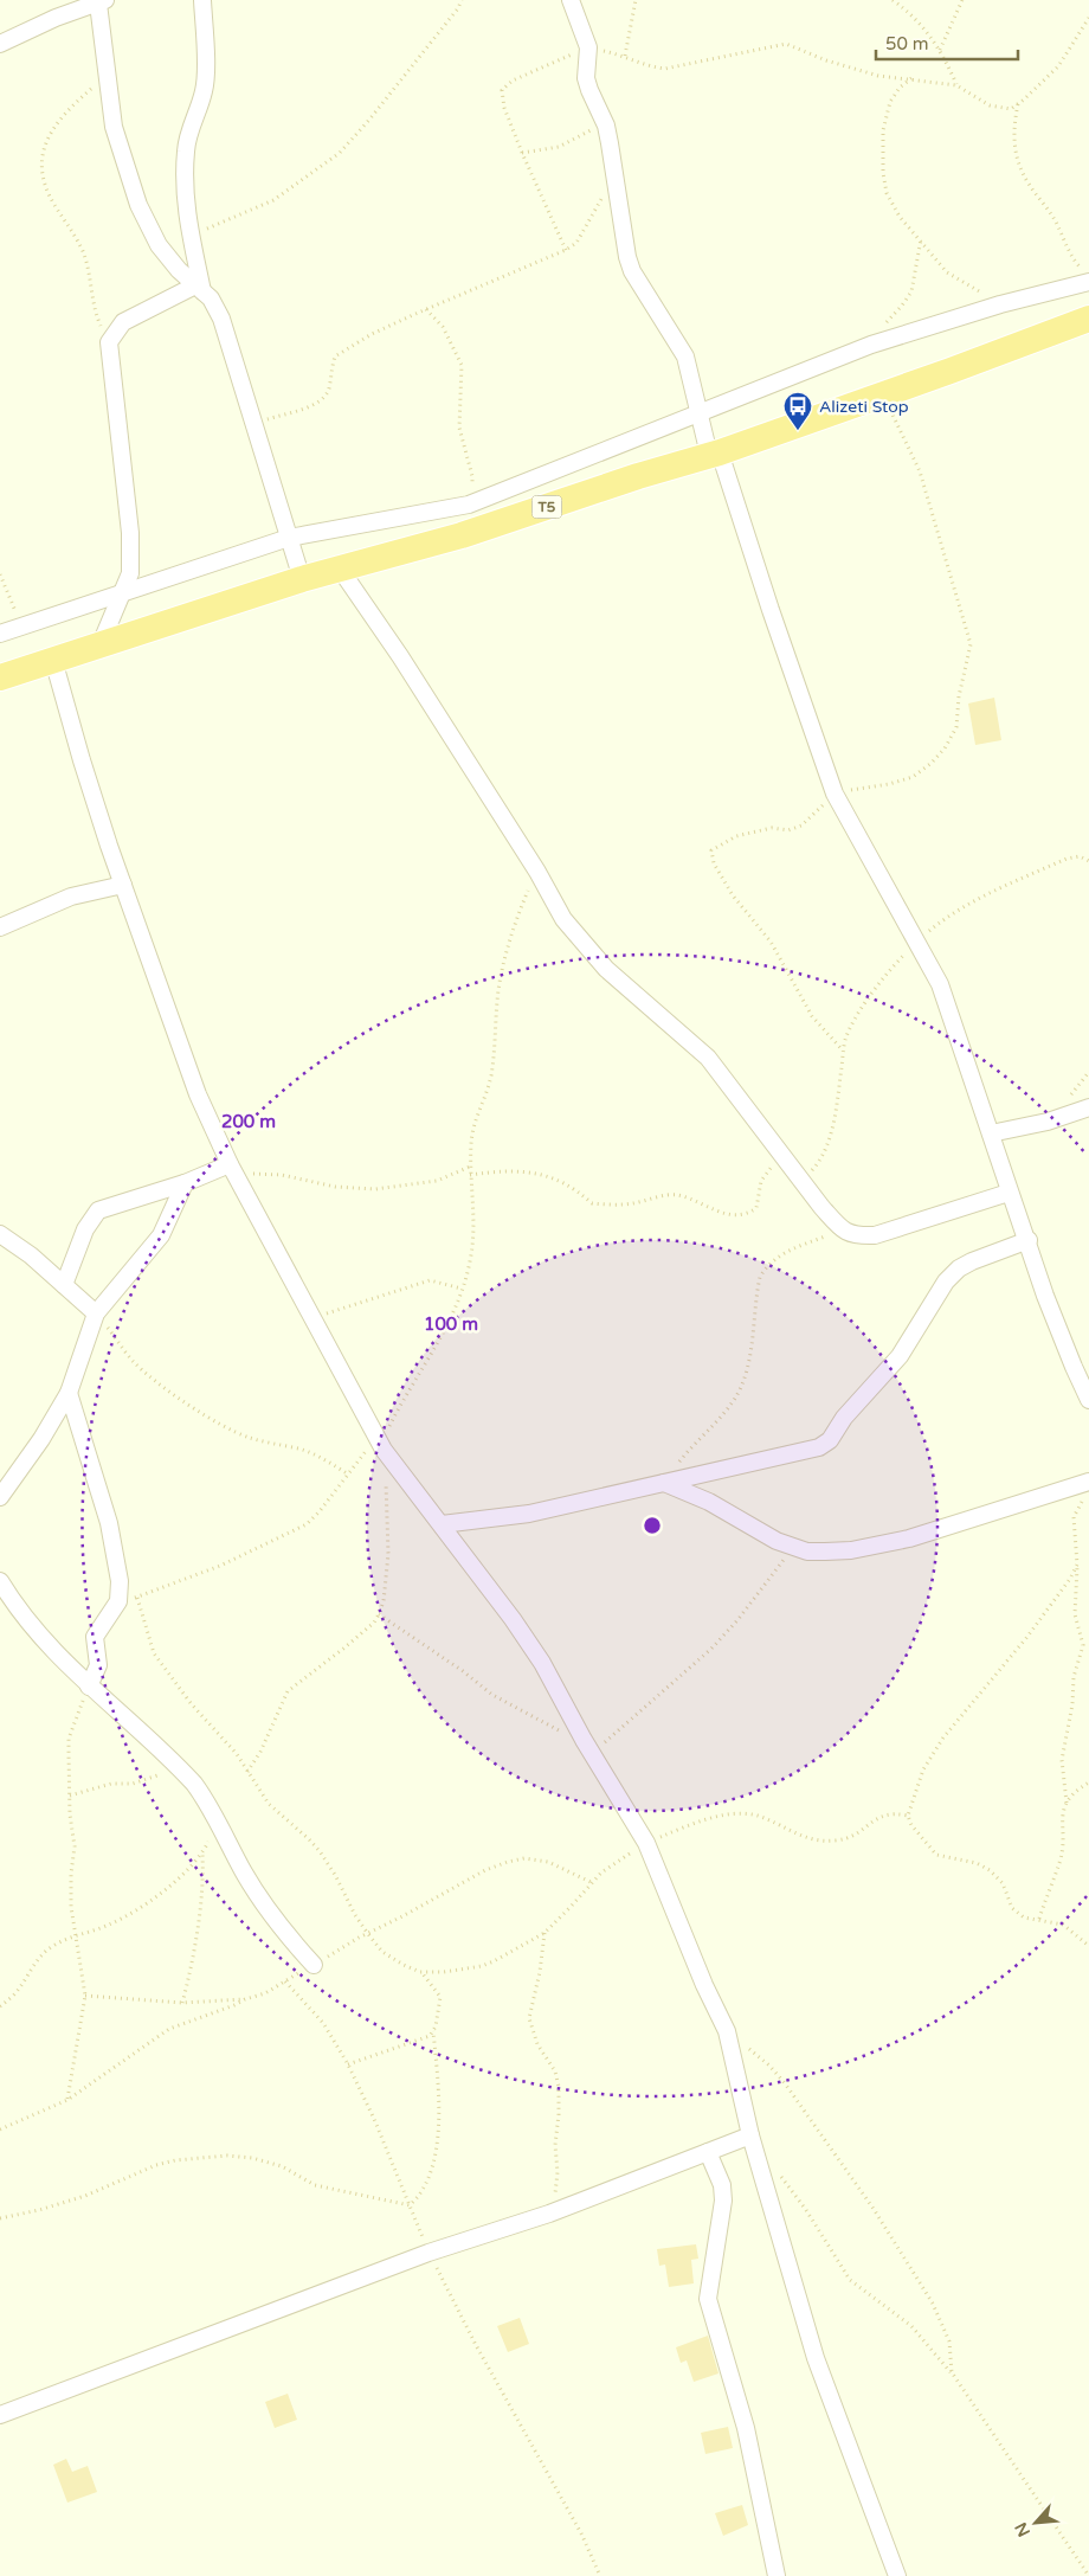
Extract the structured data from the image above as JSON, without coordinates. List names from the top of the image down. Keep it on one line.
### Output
{"streets":{"highway":["T5"]},"places":{"bus stop":["Alizeti Stop"]},"scale_bar":"50 m","north":"bottom left","rings":["200 m","100 m"]}
